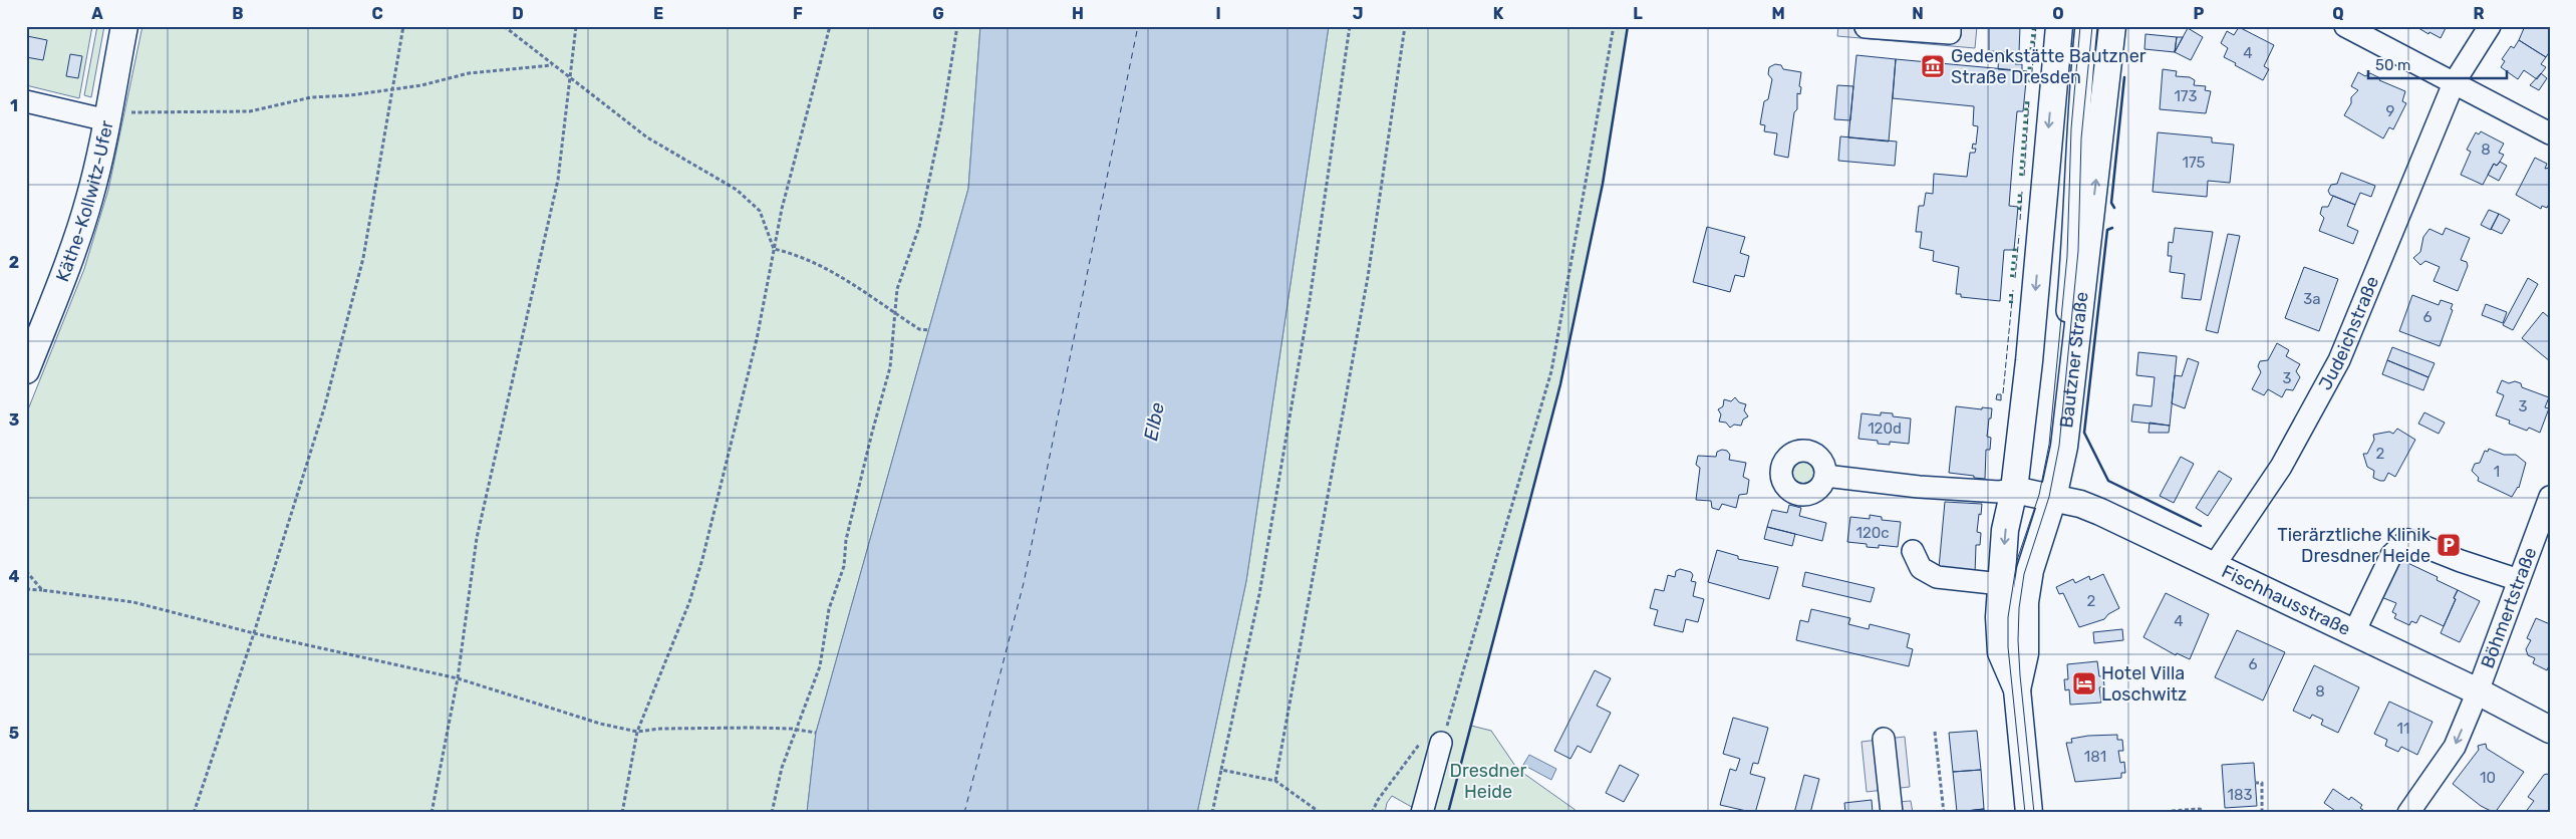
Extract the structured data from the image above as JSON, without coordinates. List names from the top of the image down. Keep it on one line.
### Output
{"streets":{"main road":["Käthe-Kollwitz-Ufer","Bautzner Straße","Fischhausstraße"],"street":["Judeichstraße","Böhmertstraße"]},"crossings":[["Judeichstraße","Fischhausstraße"],["Bautzner Straße","Fischhausstraße"],["Fischhausstraße","Böhmertstraße"]],"one_way":["Böhmertstraße"],"water":["Elbe"],"parks":["Dresdner Heide"],"places":{"museum":["Gedenkstätte Bautzner Straße Dresden"],"parking":["Tierärztliche Klinik Dresdner Heide"],"hotel":["Hotel Villa Loschwitz"]},"house_numbers":["4","173","9","8","175","3a","6","3","3","120d","2","1","120c","2","4","6","8","11","181","10","183"],"scale_bar":"50 m","grid":{"columns":["A","B","C","D","E","F","G","H","I","J","K","L","M","N","O","P","Q","R"],"rows":["1","2","3","4","5"]}}
